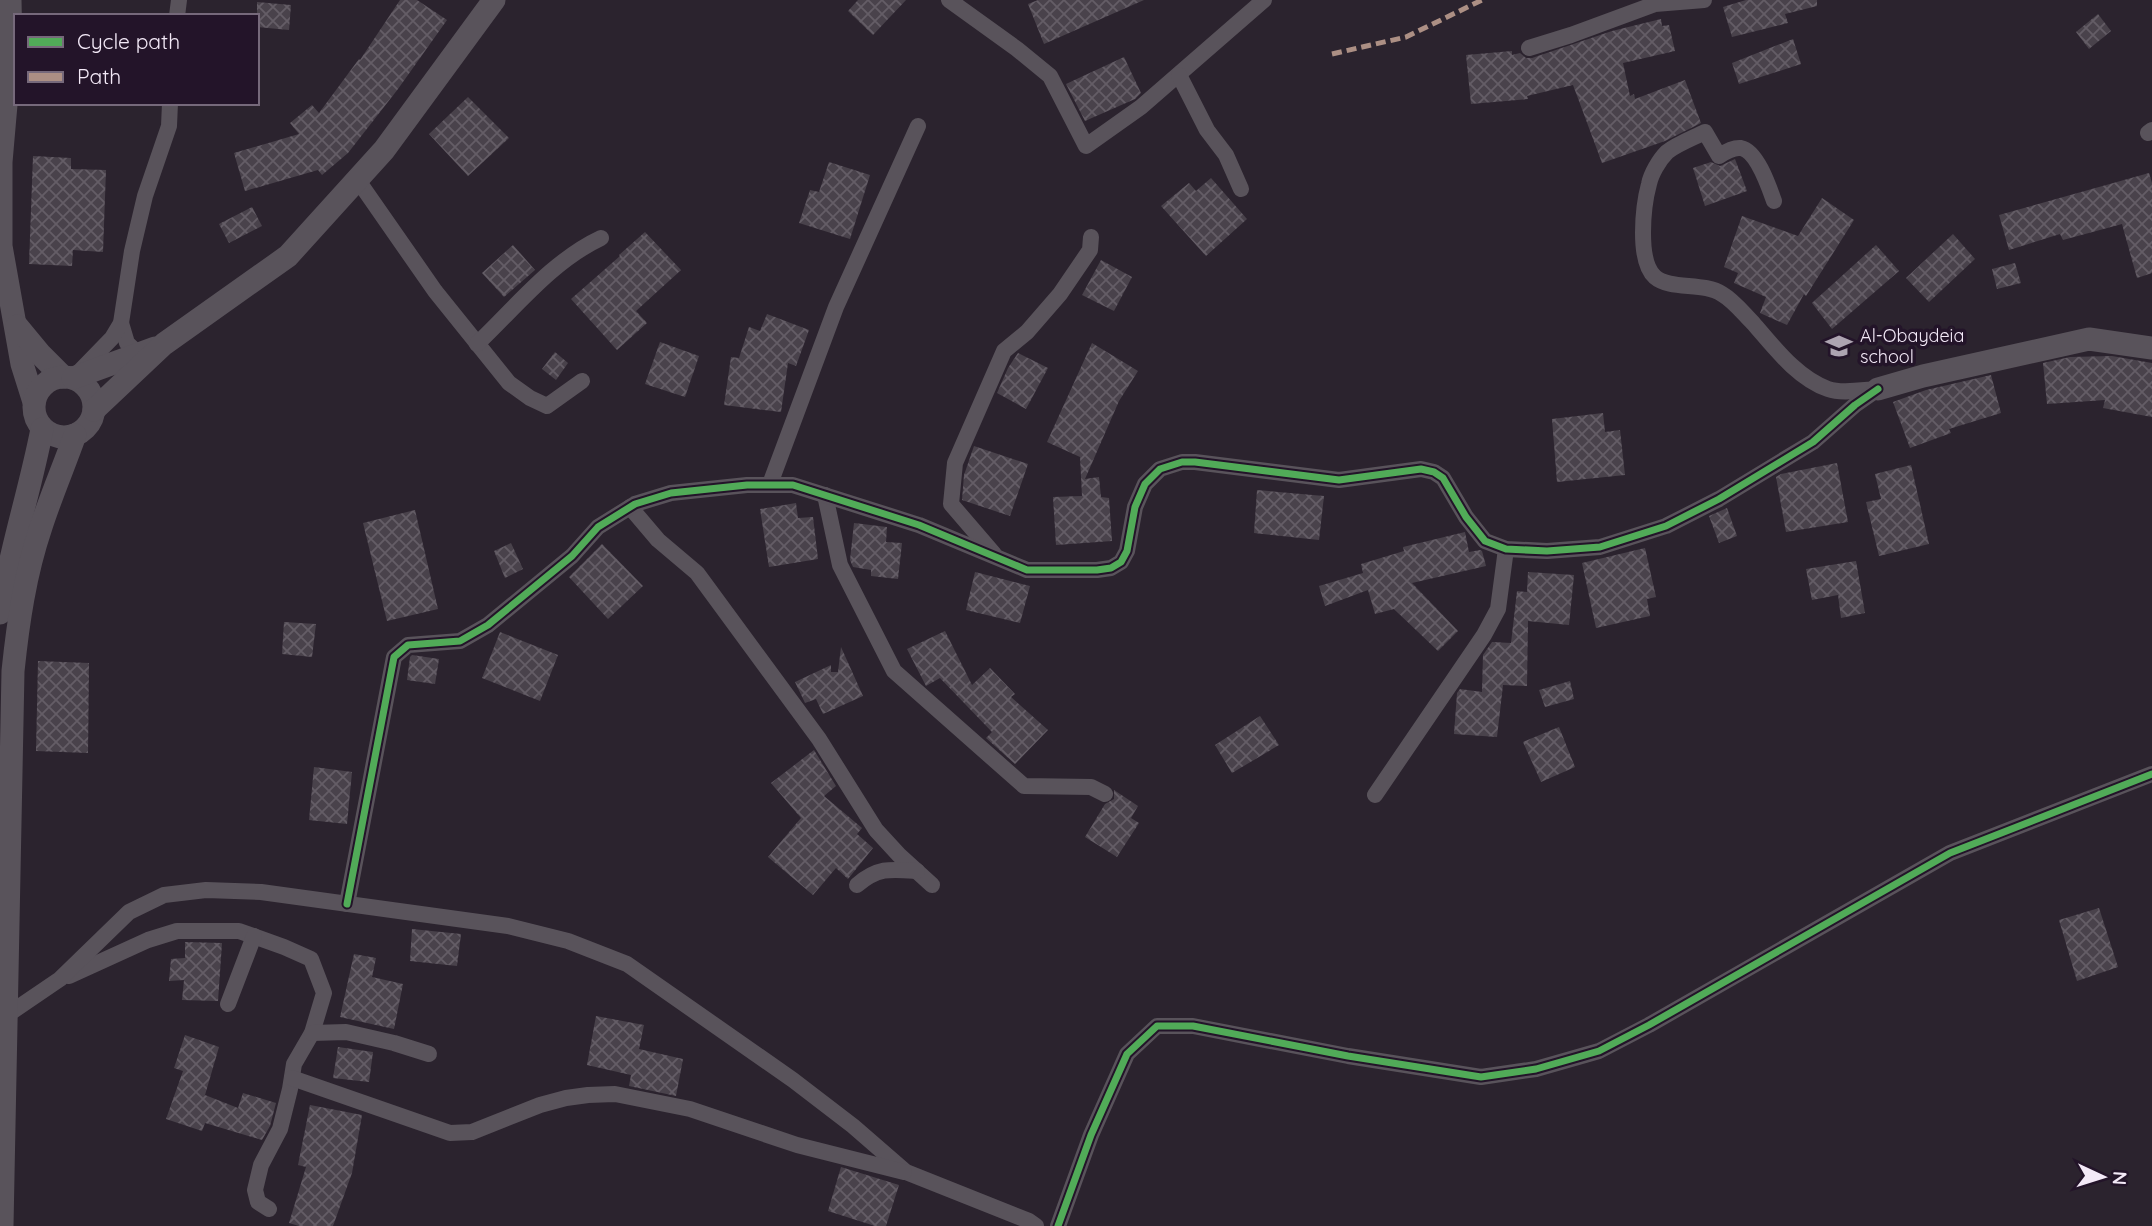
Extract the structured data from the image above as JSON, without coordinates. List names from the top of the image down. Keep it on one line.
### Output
{"places":{"school or university":["Al-Obaydeia school"]},"legend":["Cycle path","Path"],"north":"right"}
